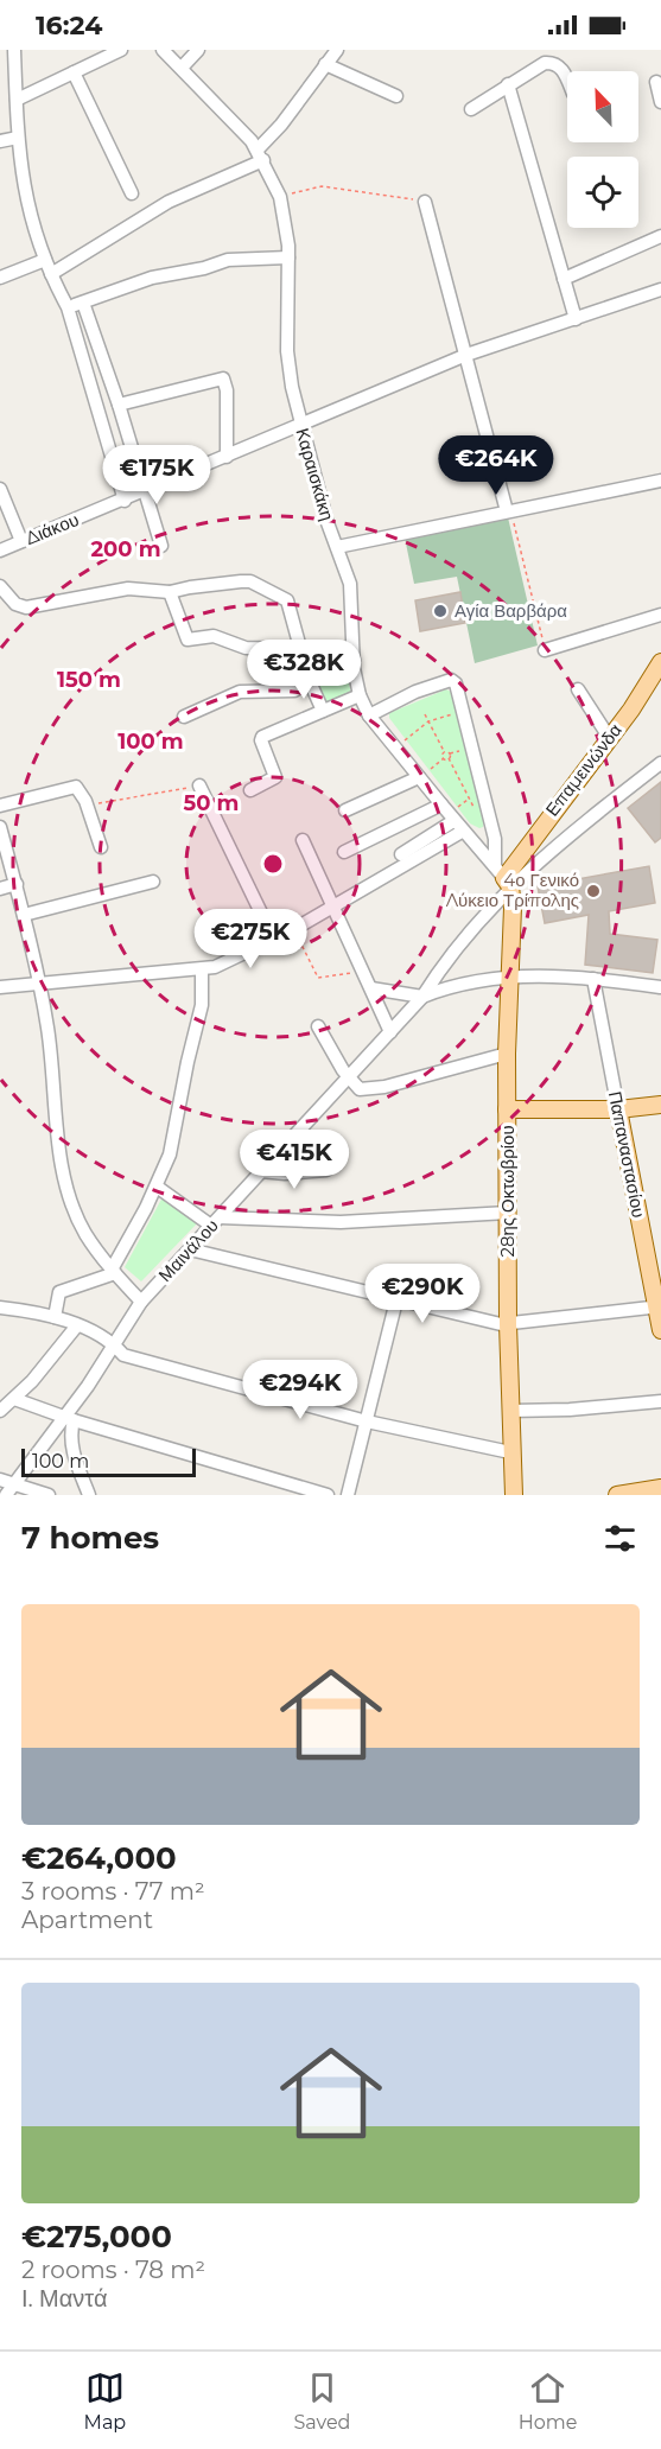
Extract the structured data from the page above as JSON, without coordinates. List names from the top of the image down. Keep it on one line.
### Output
{"streets":{"main road":["Επαμεινώνδα","Παπαναστασίου","28ης Οκτωβρίου"],"street":["Καραισκάκη","Διάκου","Μαινάλου"]},"crossings":[["Καραισκάκη","Διάκου"],["Καραισκάκη","Επαμεινώνδα"],["Καραισκάκη","28ης Οκτωβρίου"],["Επαμεινώνδα","28ης Οκτωβρίου"],["Παπαναστασίου","Μαινάλου"],["28ης Οκτωβρίου","Μαινάλου"]],"places":["Αγία Βαρβάρα","4ο Γενικό Λύκειο Τρίπολης"],"scale_bar":"100 m","north":"top left","page":{"status":"16:24","price":["€264K","€175K","€328K","€275K","€415K","€290K","€294K"],"scale":"100 m","heading":"7 homes","list":[{"name":"€264,000","note":"3 rooms · 77 m² · Apartment"},{"name":"€275,000","note":"2 rooms · 78 m² · Ι. Μαντά"}],"tabs":["Map","Saved","Home"]},"rings":["200 m","150 m","100 m","50 m"]}
